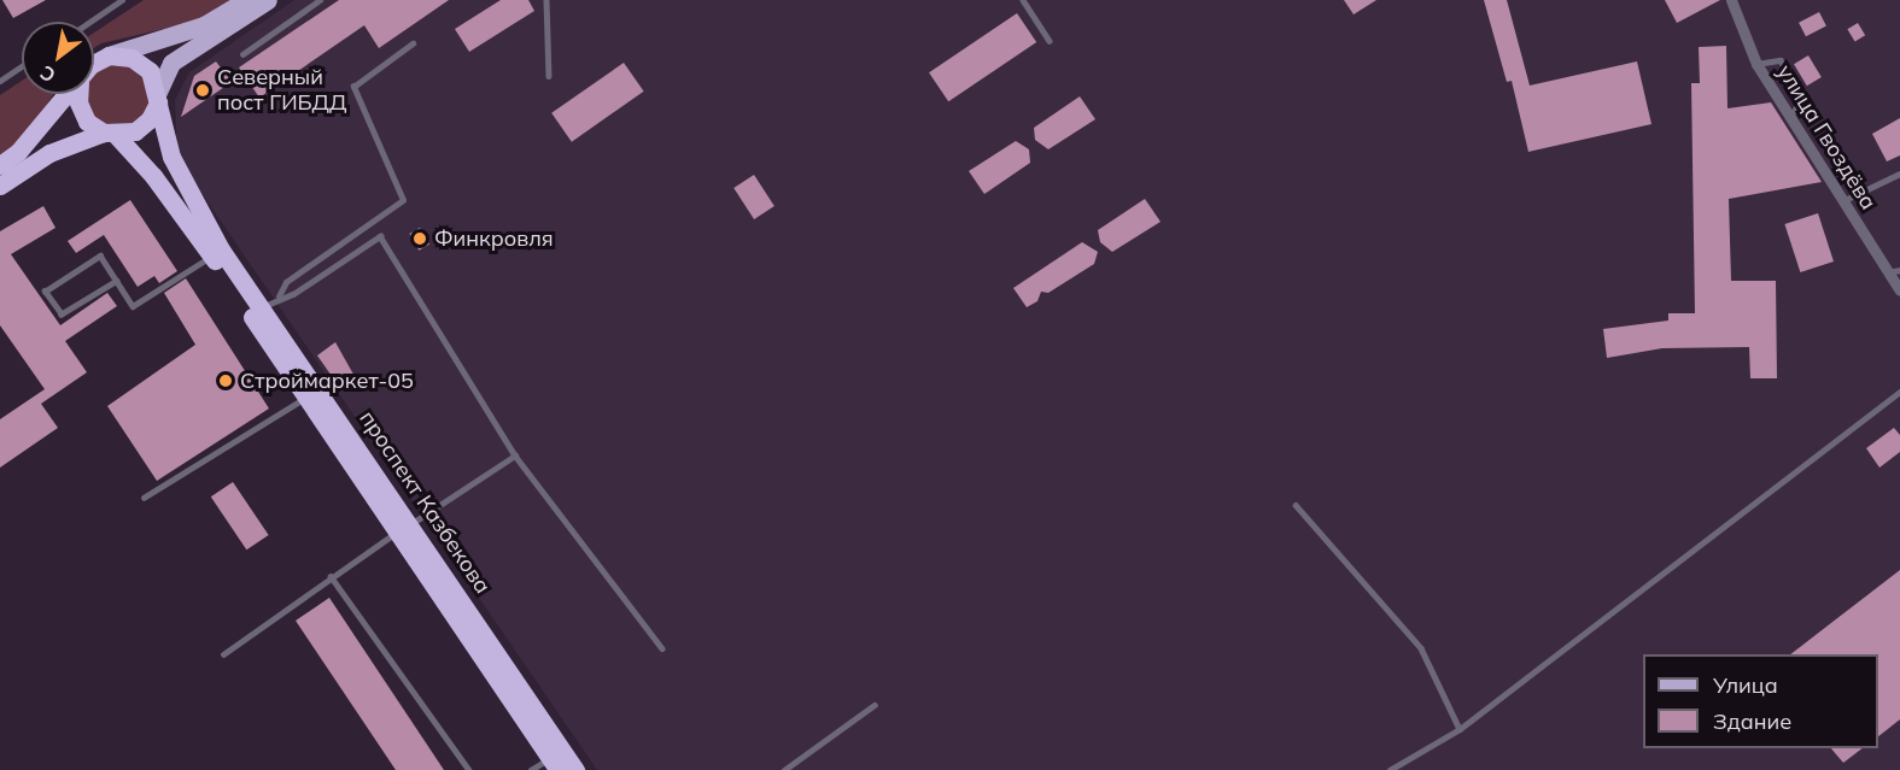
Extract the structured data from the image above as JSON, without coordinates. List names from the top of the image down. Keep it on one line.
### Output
{"streets":{"highway":["проспект Казбекова"],"street":["улица Гвоздёва"]},"places":["Северный пост ГИБДД","Финкровля","Строймаркет-05"],"legend":["Улица","Здание"],"north":"bottom left"}
